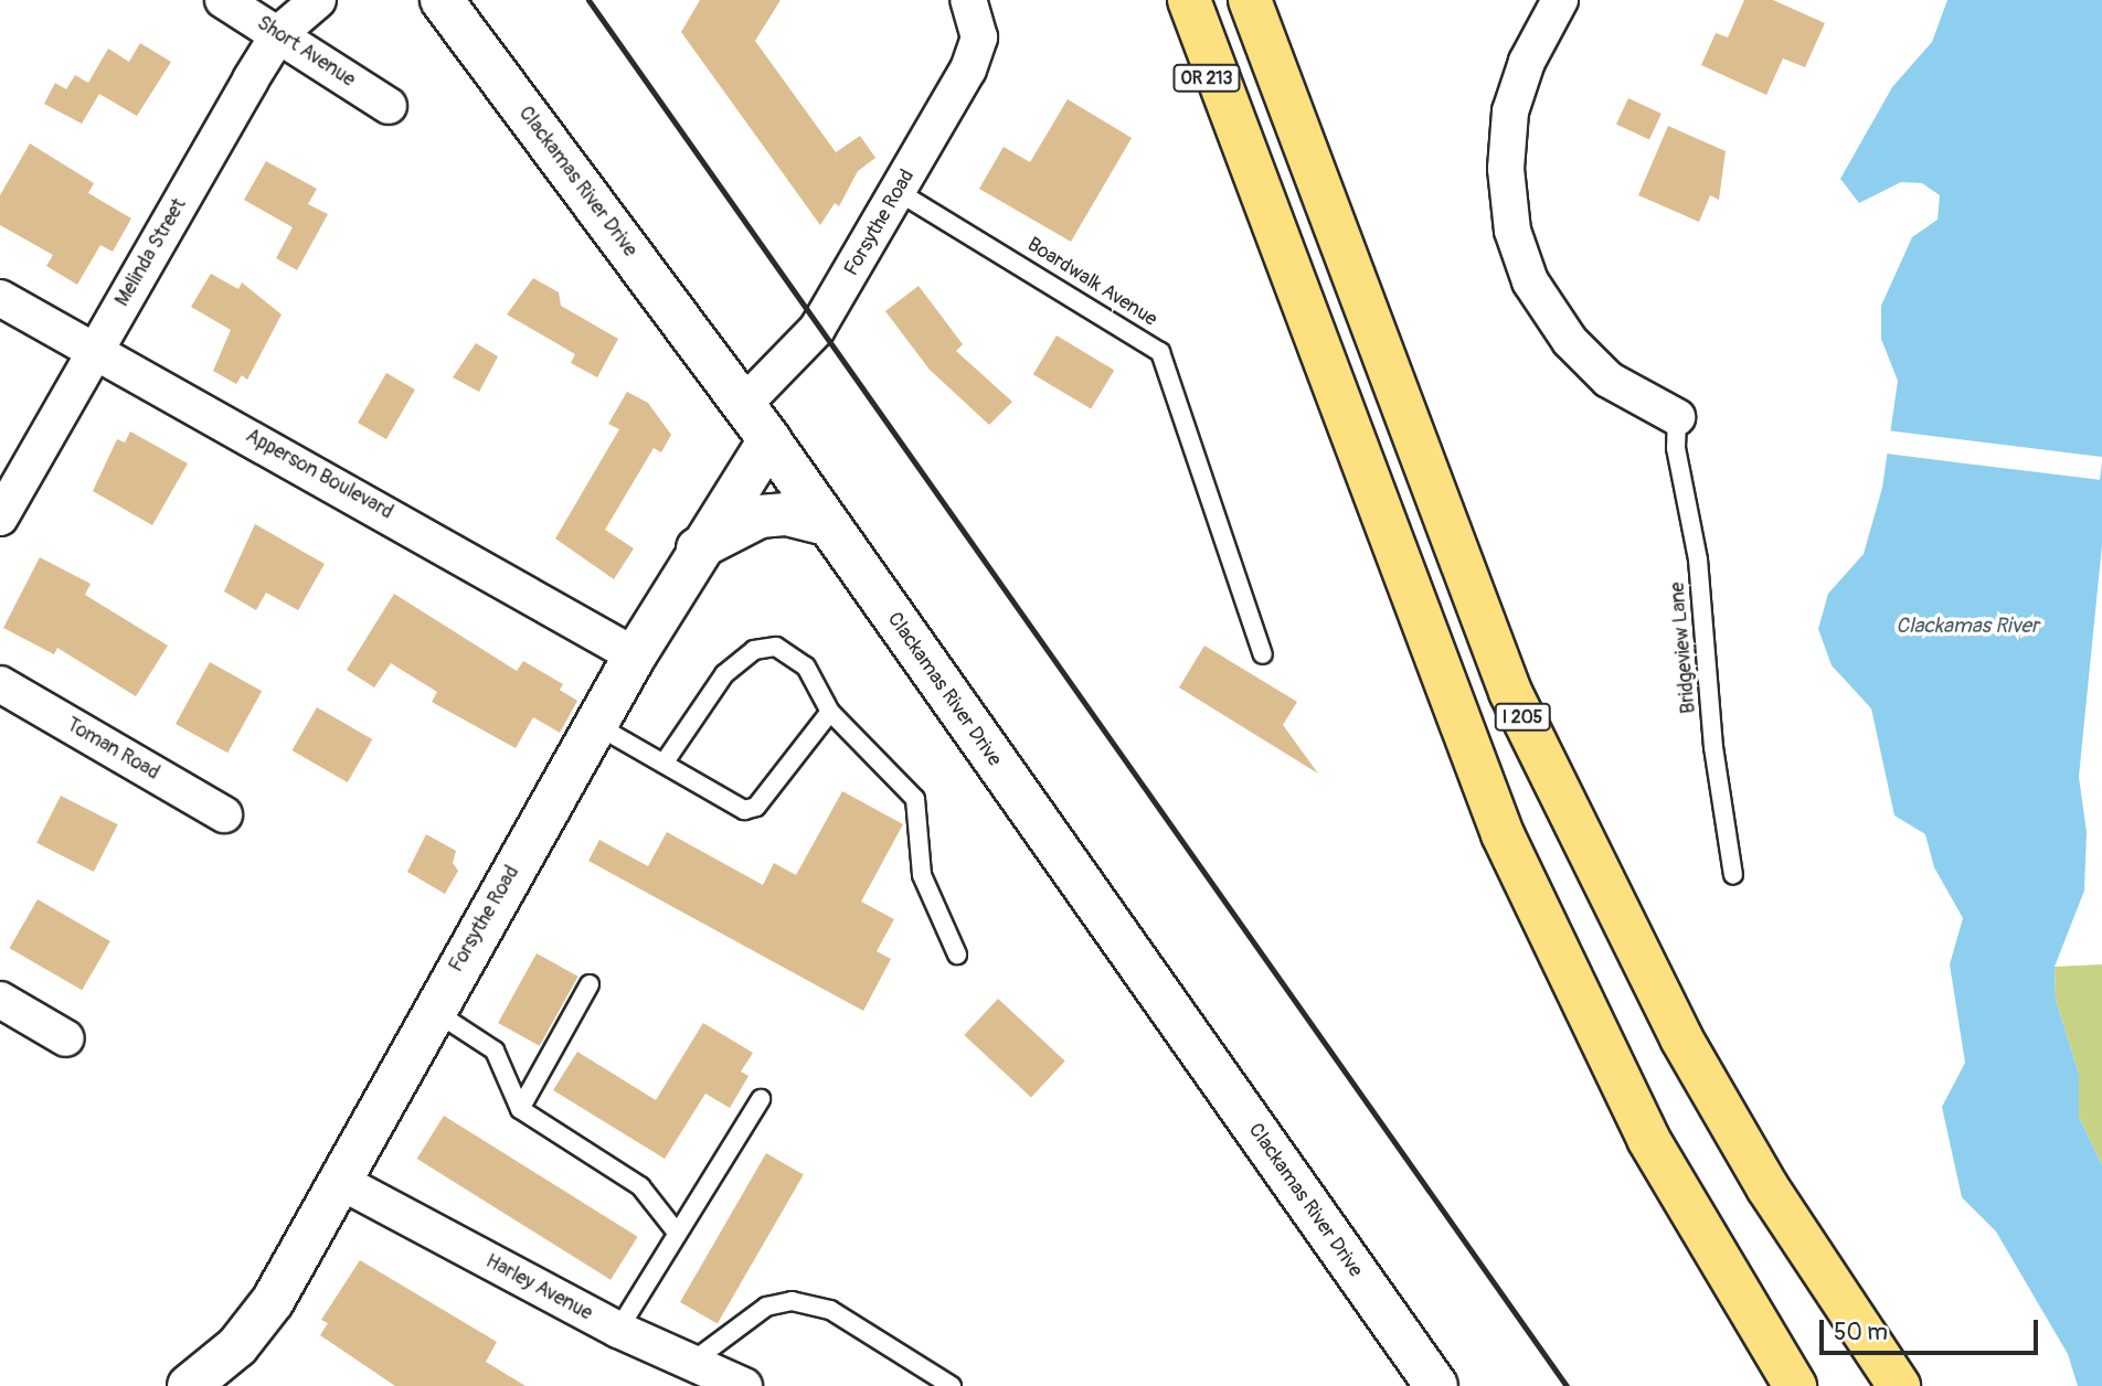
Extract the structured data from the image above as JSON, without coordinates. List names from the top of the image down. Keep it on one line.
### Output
{"streets":{"highway":["OR 213","I 205"],"main road":["Clackamas River Drive","Forsythe Road"],"street":["Short Avenue","Melinda Street","Apperson Boulevard","Toman Road","Harley Avenue"],"lane":["Boardwalk Avenue","Bridgeview Lane"]},"crossings":[["Short Avenue","Melinda Street"],["Clackamas River Drive","Forsythe Road"],["Forsythe Road","Boardwalk Avenue"],["Forsythe Road","Apperson Boulevard"],["Forsythe Road","Harley Avenue"],["Melinda Street","Apperson Boulevard"]],"water":["Clackamas River"],"scale_bar":"50 m"}
